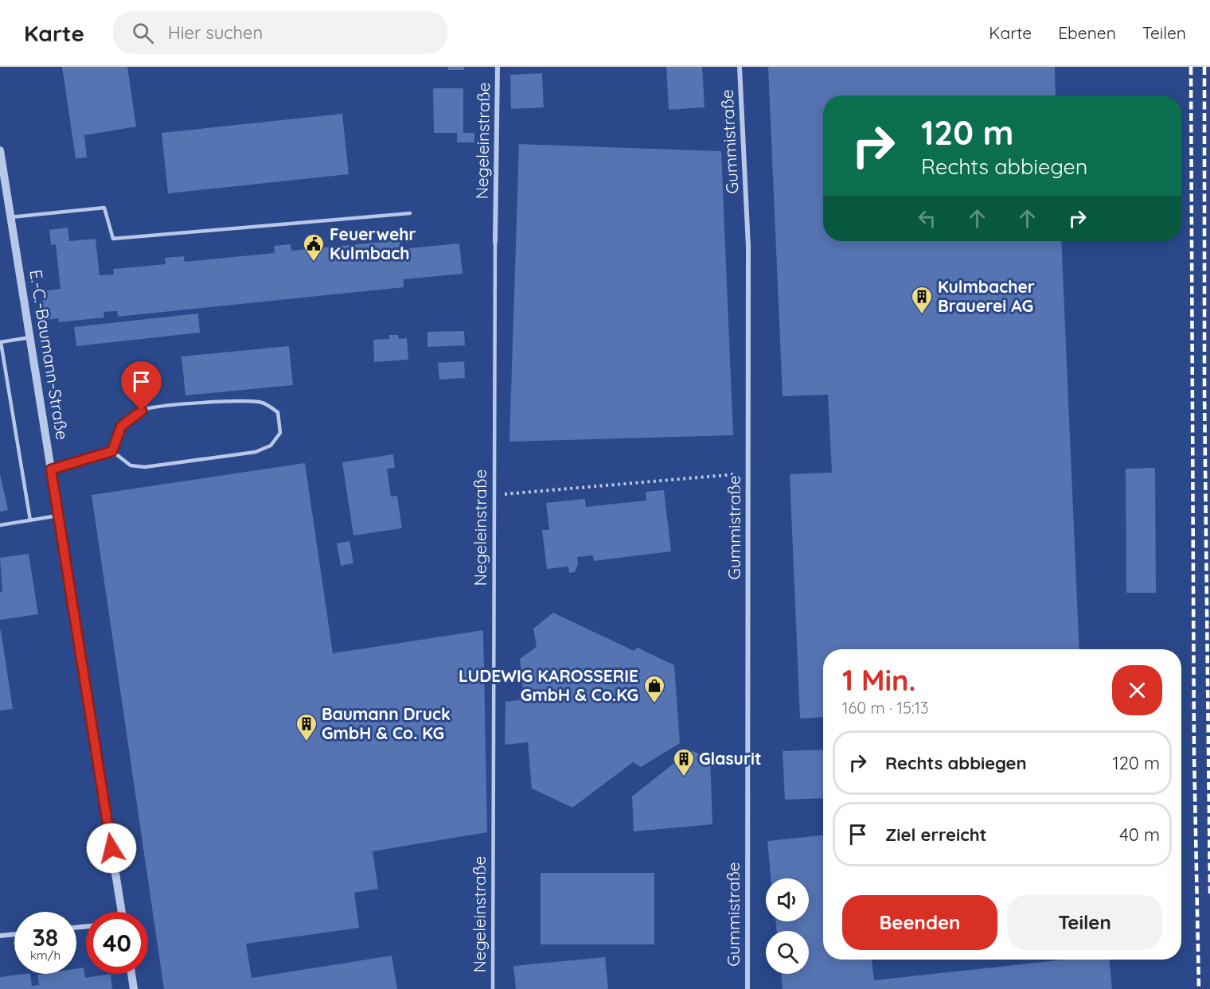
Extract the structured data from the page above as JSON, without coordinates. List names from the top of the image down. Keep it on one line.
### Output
{"streets":{"street":["Negeleinstraße","Gummistraße","E.-C.-Baumann-Straße"]},"places":{"public building":["Feuerwehr Kulmbach"],"building":["Kulmbacher Brauerei AG","Baumann Druck GmbH & Co. KG","Glasurit"],"shop":["LUDEWIG KAROSSERIE GmbH & Co.KG"]},"page":{"header":"Karte","search":"Hier suchen","nav":["Karte","Ebenen","Teilen"],"turn":["120 m","Rechts abbiegen"],"heading":["1 Min.","160 m · 15:13"],"list":[{"name":"Rechts abbiegen","value":"120 m"},{"name":"Ziel erreicht","value":"40 m"}],"buttons":["Beenden","Teilen"],"speed":"38 km/h","limit":"40"}}
